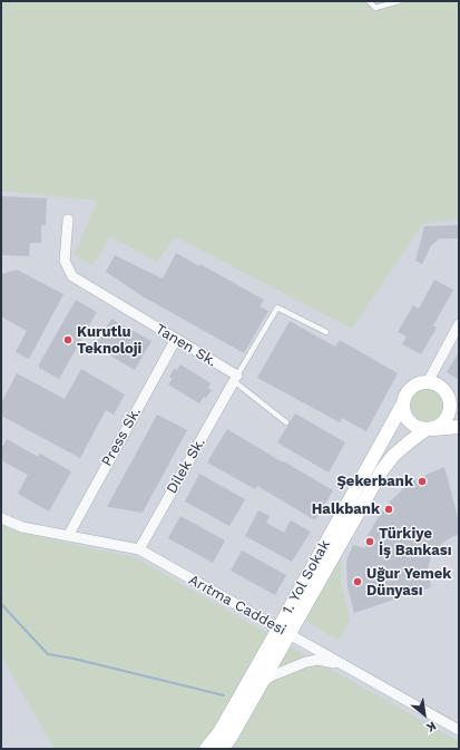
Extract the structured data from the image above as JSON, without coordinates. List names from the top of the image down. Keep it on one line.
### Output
{"streets":{"main road":["1. Yol Sokak"],"street":["Tanen Sk.","Press Sk.","Dilek Sk.","Arıtma Caddesi"]},"crossings":[["Tanen Sk.","Press Sk."],["Tanen Sk.","Dilek Sk."],["Press Sk.","Arıtma Caddesi"],["Dilek Sk.","Arıtma Caddesi"],["1. Yol Sokak","Arıtma Caddesi"]],"places":["Kurutlu Teknoloji","Şekerbank","Halkbank","Türkiye İş Bankası","Uğur Yemek Dünyası"],"north":"bottom right"}
